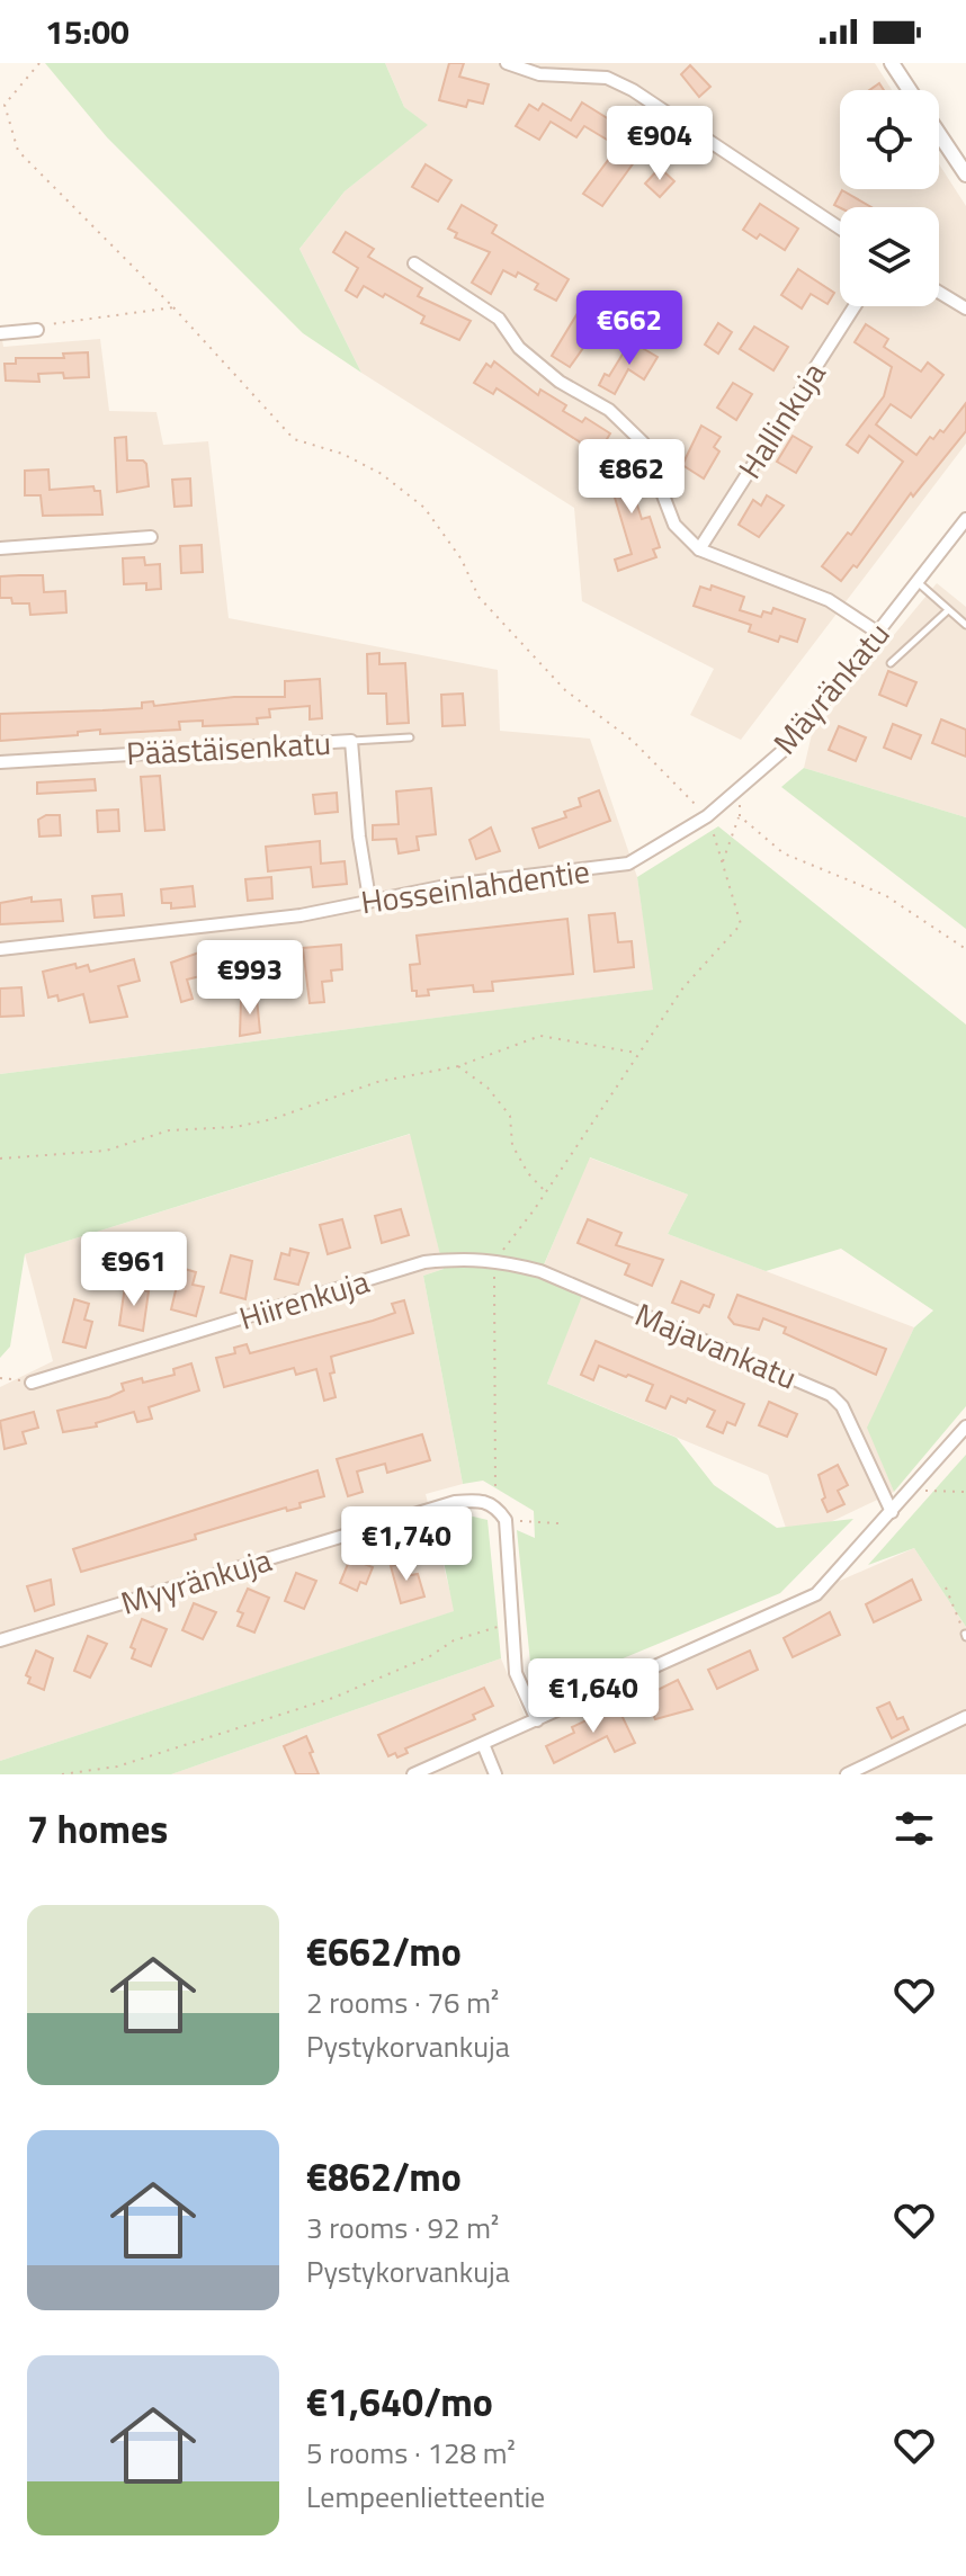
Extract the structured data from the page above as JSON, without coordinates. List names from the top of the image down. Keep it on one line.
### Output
{"streets":{"street":["Hallinkuja","Mäyränkatu","Päästäisenkatu","Hosseinlahdentie","Hiirenkuja","Majavankatu","Myyränkuja"]},"crossings":[["Mäyränkatu","Hosseinlahdentie"],["Päästäisenkatu","Hosseinlahdentie"],["Hiirenkuja","Majavankatu"]],"page":{"status":"15:00","price":["€904","€662","€862","€993","€961","€1,740","€1,640"],"heading":"7 homes","list":[{"name":"€662/mo","note":"2 rooms · 76 m² · Pystykorvankuja"},{"name":"€862/mo","note":"3 rooms · 92 m² · Pystykorvankuja"},{"name":"€1,640/mo","note":"5 rooms · 128 m² · Lempeenlietteentie"}]}}
